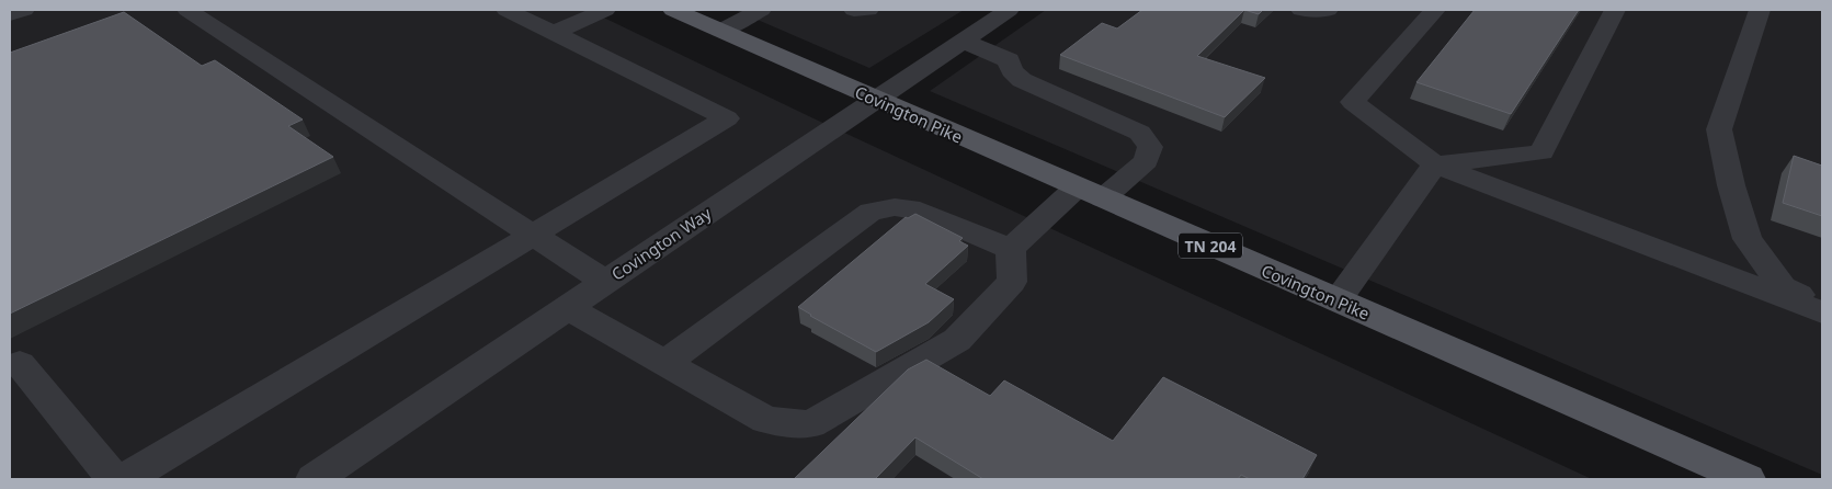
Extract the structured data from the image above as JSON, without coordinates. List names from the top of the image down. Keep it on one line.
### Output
{"streets":{"main road":["Covington Pike","TN 204"],"street":["Covington Way"]},"crossings":[["Covington Pike","Covington Way"]]}
